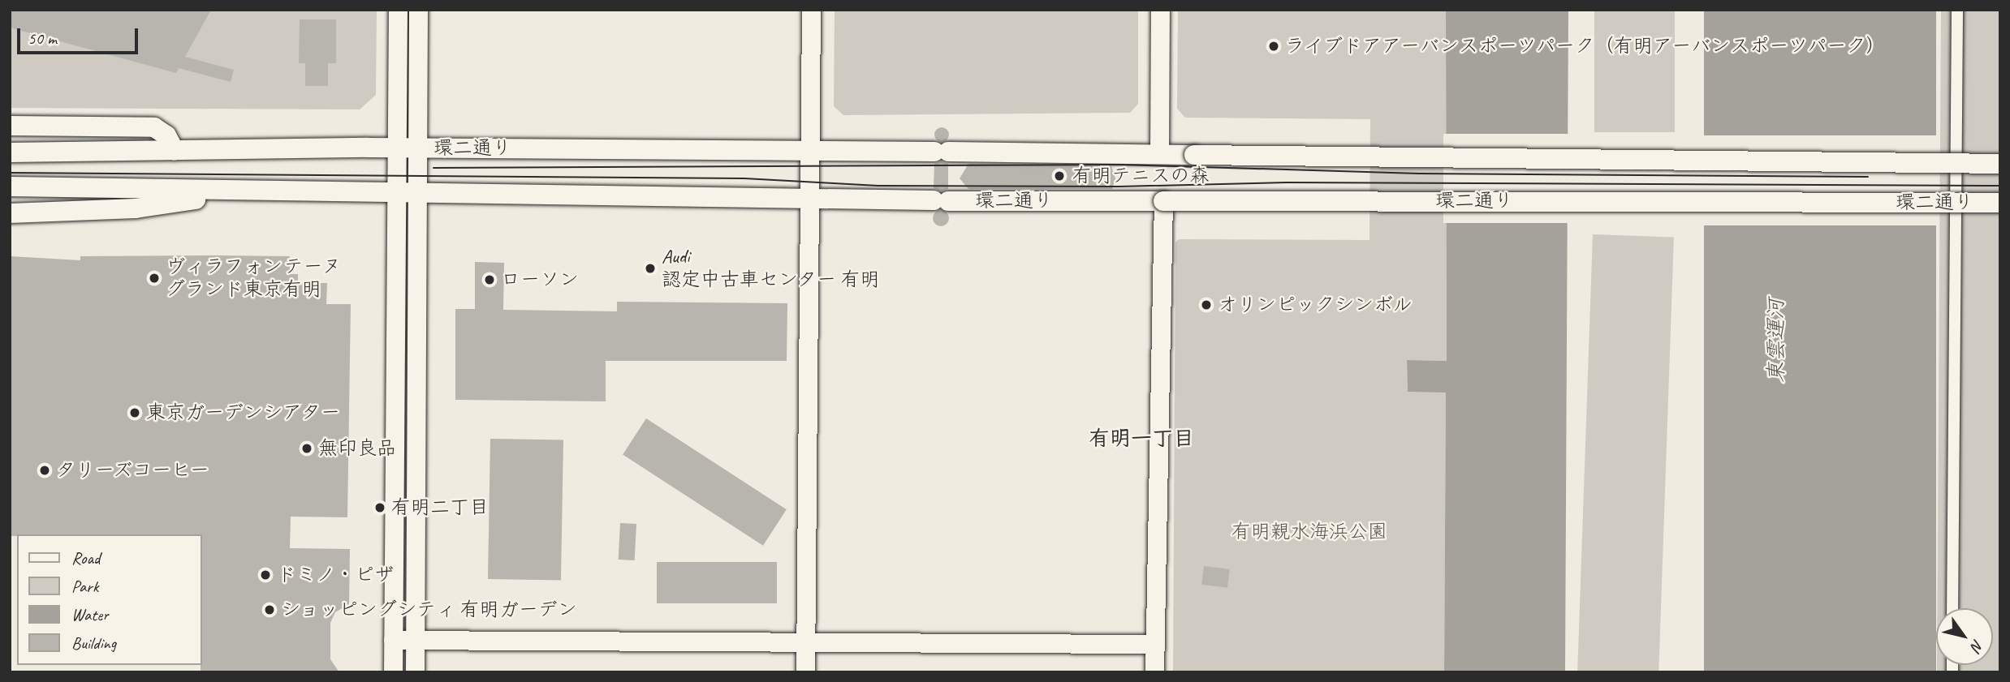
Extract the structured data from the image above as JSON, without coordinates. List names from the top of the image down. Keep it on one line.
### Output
{"streets":{"main road":["環二通り"]},"districts":["有明一丁目"],"water":["東雲運河"],"parks":["有明親水海浜公園"],"places":["ライブドアアーバンスポーツパーク（有明アーバンスポーツパーク）","有明テニスの森","Audi 認定中古車センター 有明","ヴィラフォンテーヌ グランド東京有明","ローソン","オリンピックシンボル","東京ガーデンシアター","無印良品","タリーズコーヒー","有明二丁目","ドミノ・ピザ","ショッピングシティ 有明ガーデン"],"legend":["Road","Park","Water","Building"],"scale_bar":"50 m","north":"bottom right"}
